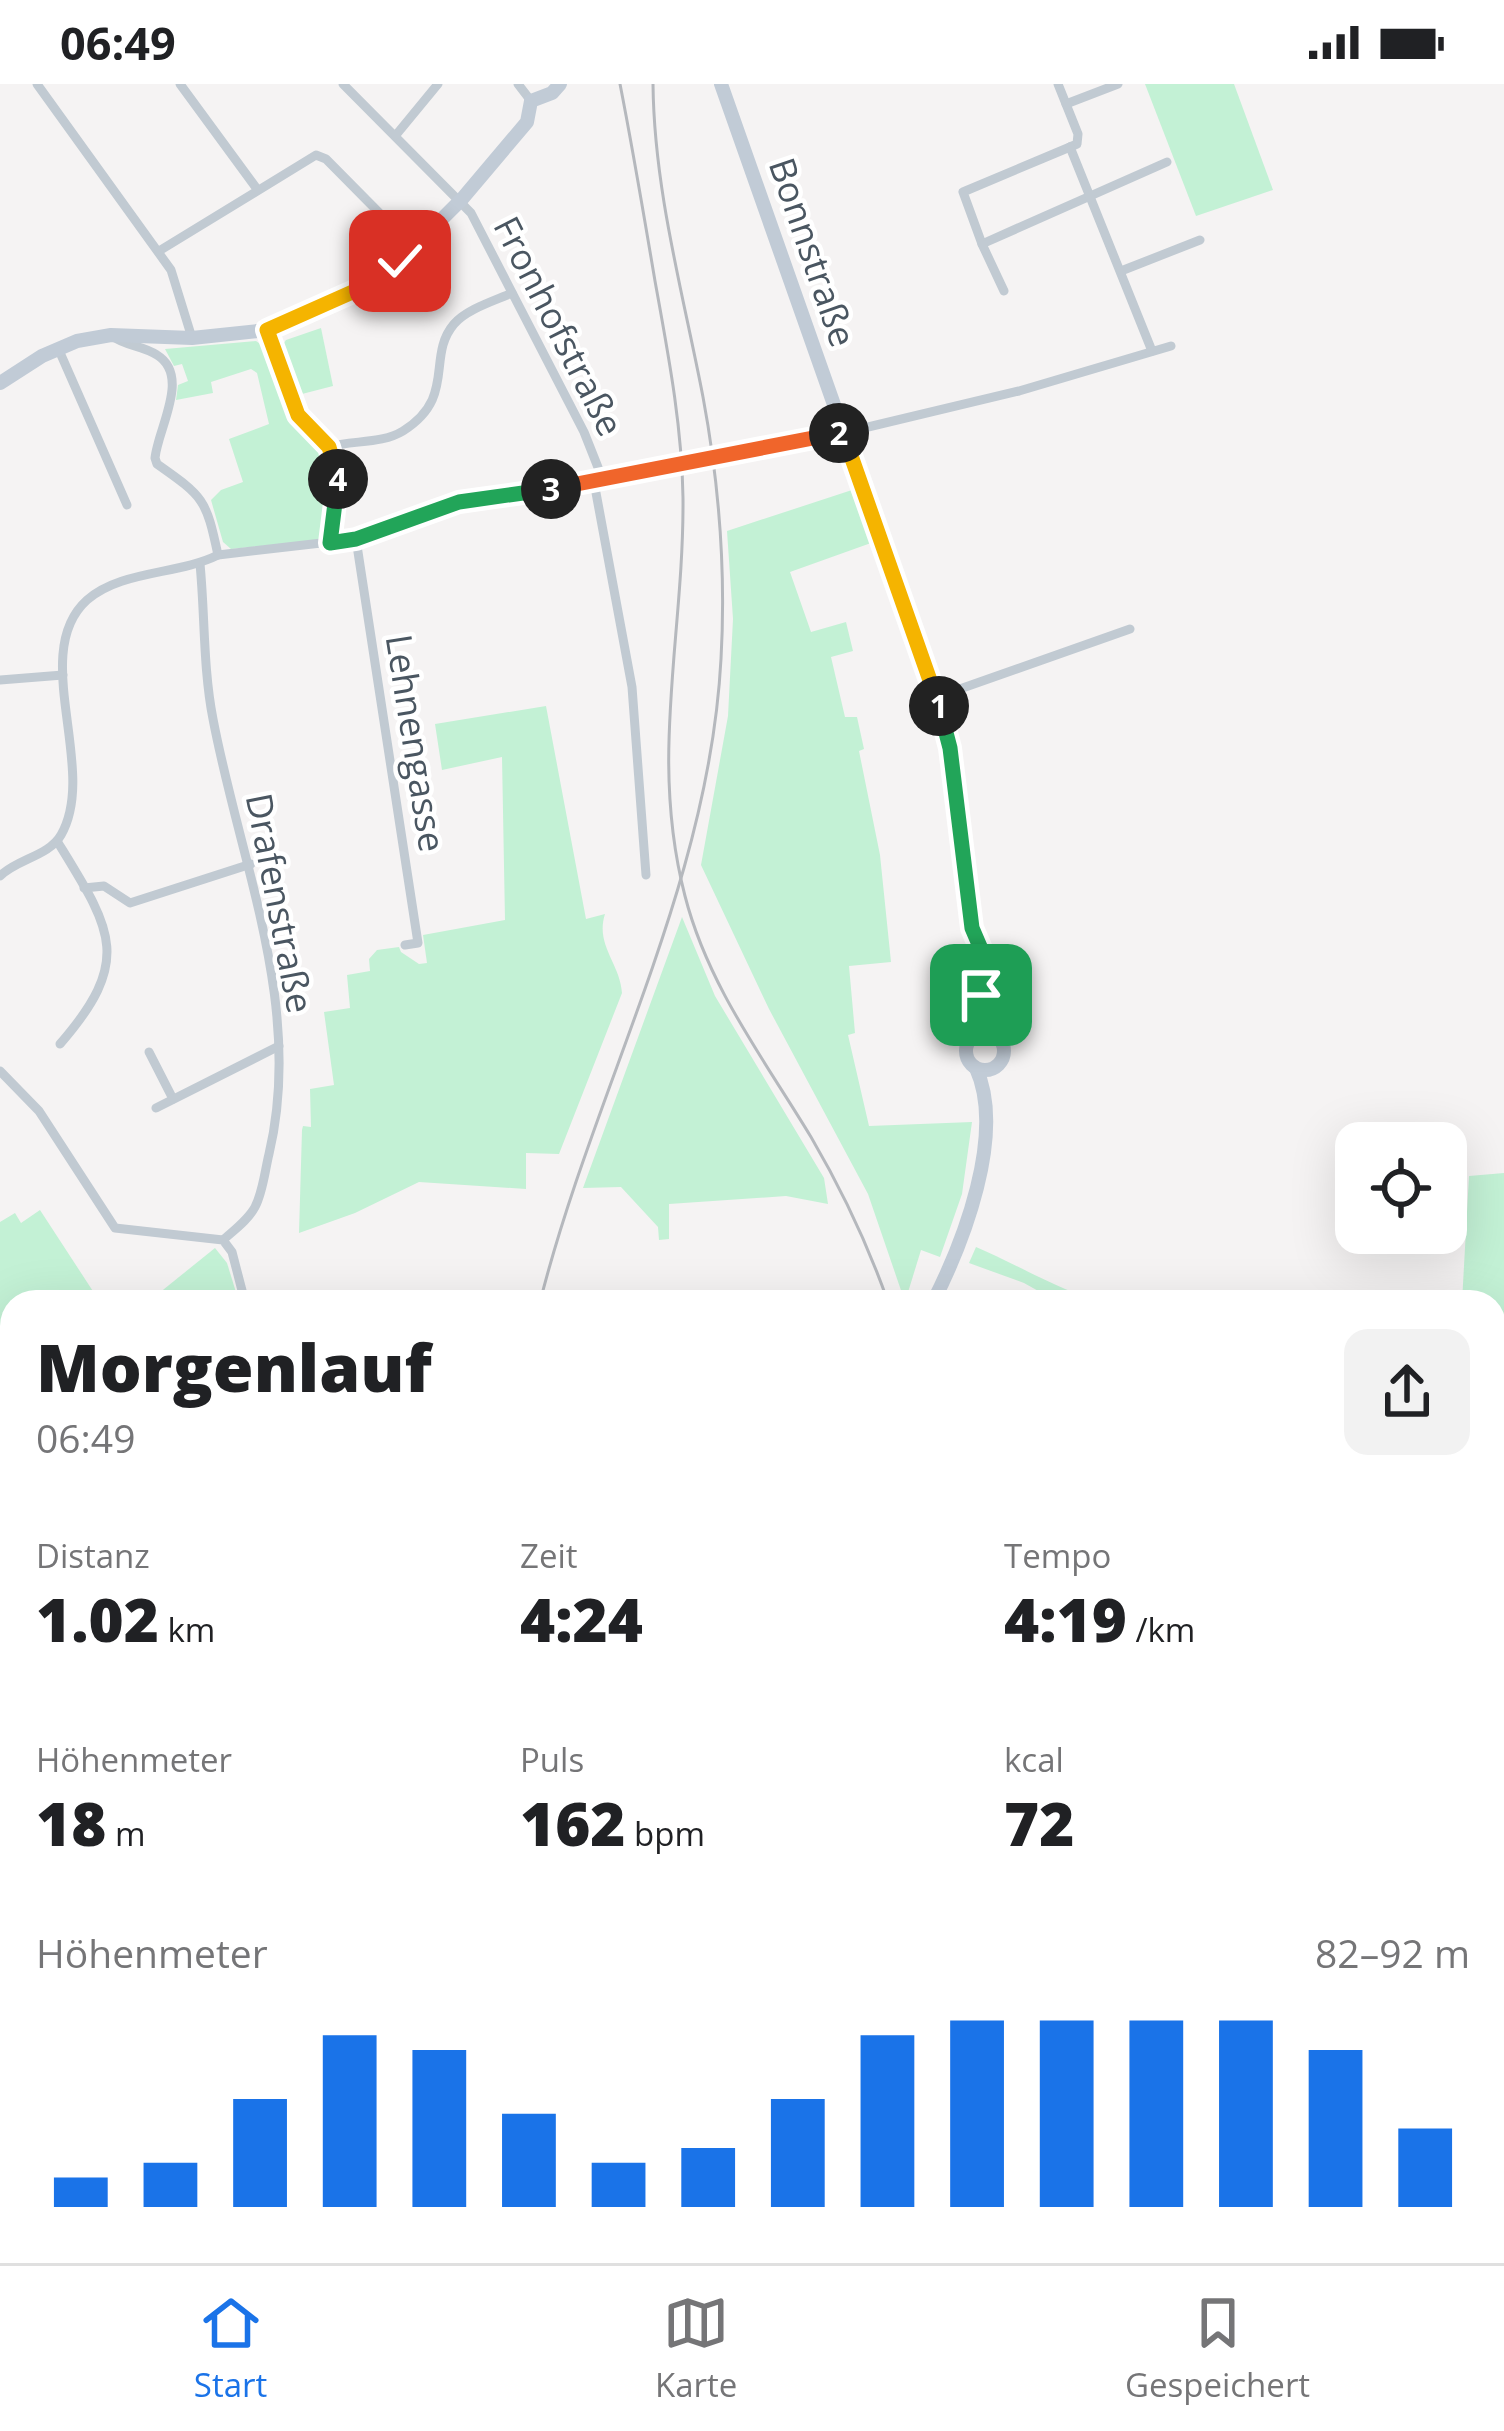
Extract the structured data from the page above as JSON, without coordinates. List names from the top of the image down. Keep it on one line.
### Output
{"streets":{"main road":["Bonnstraße"],"street":["Fronhofstraße","Lehnengasse","Drafenstraße"]},"page":{"status":"06:49","pins":["2","4","3","1"],"heading":["Morgenlauf","06:49"],"stats":[["Distanz","1.02 km"],["Zeit","4:24"],["Tempo","4:19 /km"],["Höhenmeter","18 m"],["Puls","162 bpm"],["kcal","72"]],"chart":["Höhenmeter","82–92 m"],"tabs":["Start","Karte","Gespeichert"]}}
